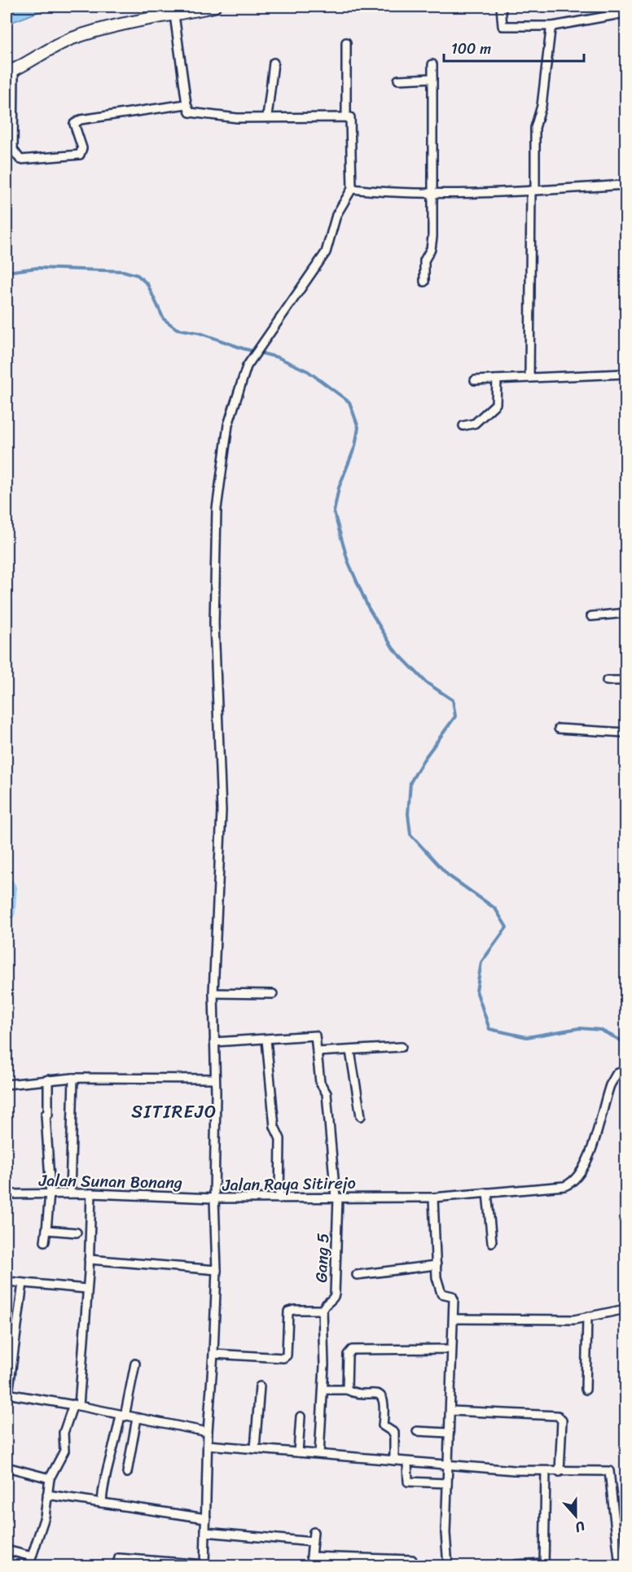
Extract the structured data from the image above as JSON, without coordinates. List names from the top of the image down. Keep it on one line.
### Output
{"streets":{"street":["Jalan Sunan Bonang","Jalan Raya Sitirejo","Gang 5"]},"crossings":[["Jalan Sunan Bonang","Jalan Raya Sitirejo"],["Jalan Raya Sitirejo","Gang 5"]],"districts":["SITIREJO"],"scale_bar":"100 m","north":"bottom"}
